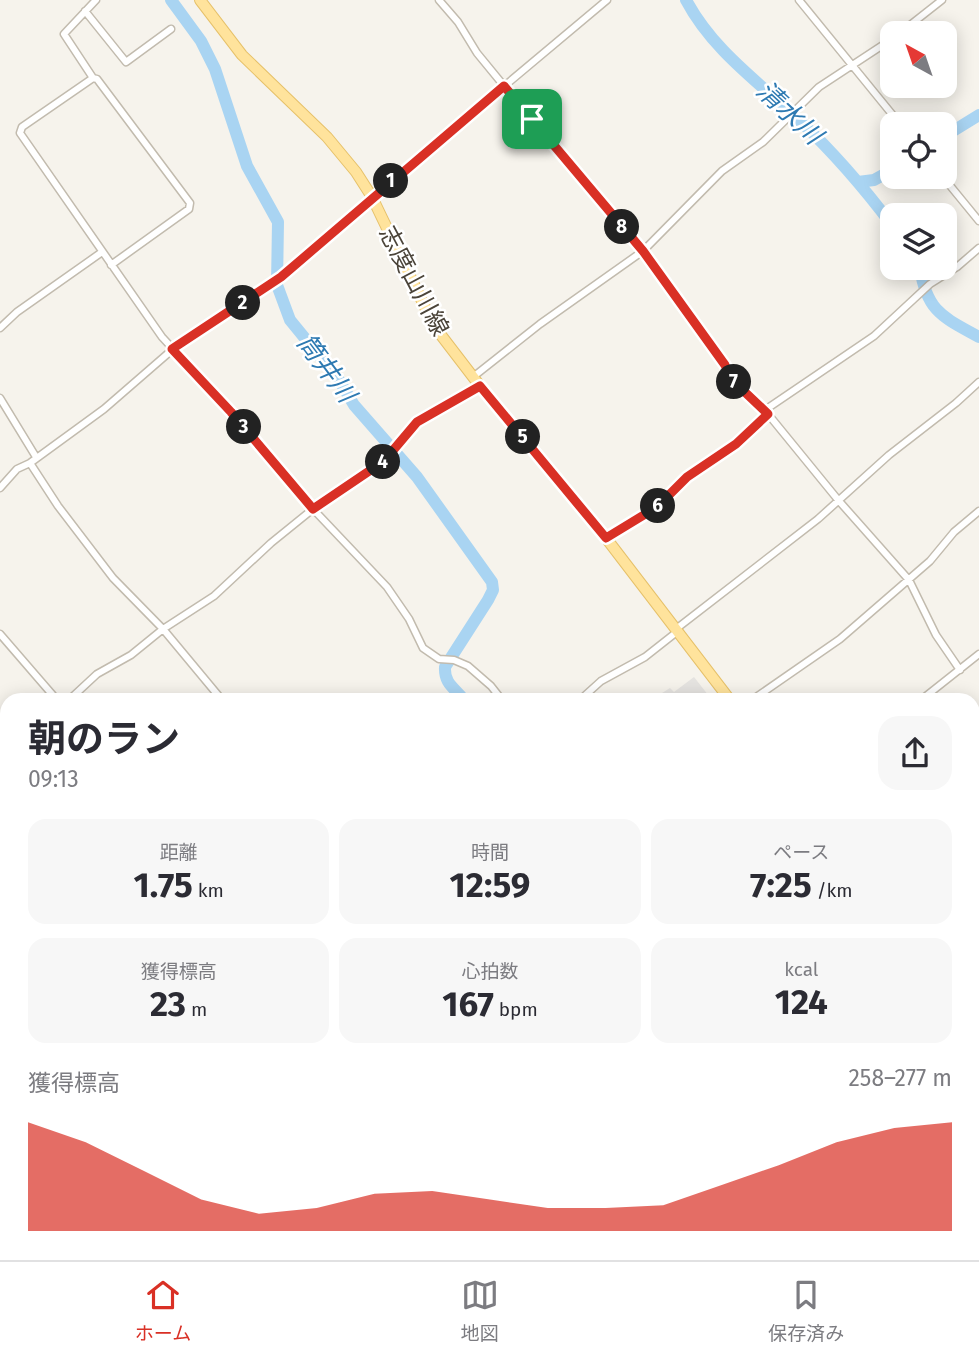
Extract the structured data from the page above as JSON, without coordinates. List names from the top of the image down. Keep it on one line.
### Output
{"streets":{"main road":["志度山川線"]},"water":["清水川","筒井川"],"north":"top left","page":{"pins":["1","8","2","7","3","5","4","6"],"heading":["朝のラン","09:13"],"stats":[["距離","1.75 km"],["時間","12:59"],["ペース","7:25 /km"],["獲得標高","23 m"],["心拍数","167 bpm"],["kcal","124"]],"chart":["獲得標高","258–277 m"],"tabs":["ホーム","地図","保存済み"]}}
